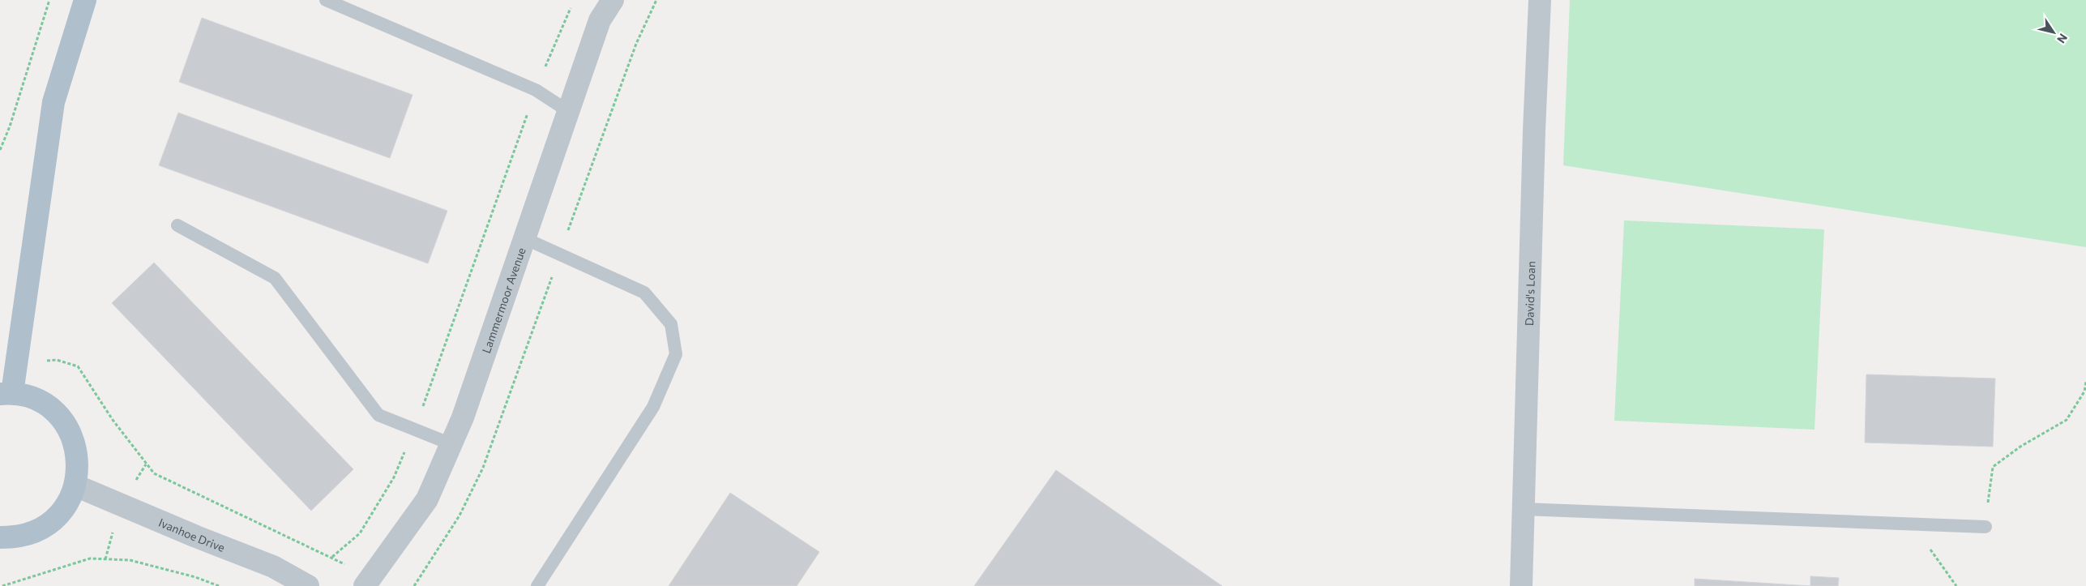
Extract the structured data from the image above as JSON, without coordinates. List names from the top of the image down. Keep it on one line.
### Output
{"streets":{"street":["David's Loan","Lammermoor Avenue","Ivanhoe Drive"]},"north":"bottom right"}
